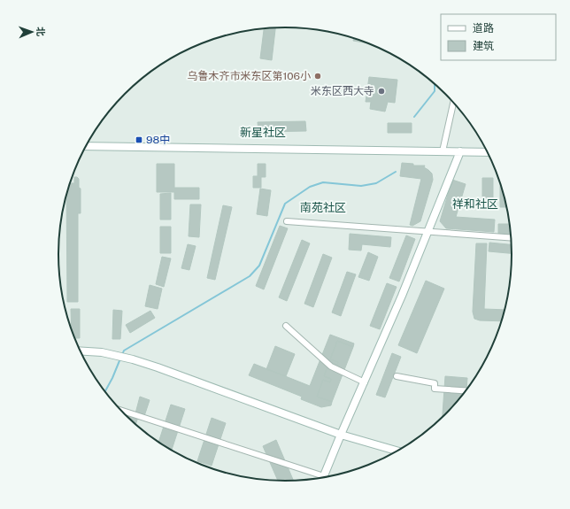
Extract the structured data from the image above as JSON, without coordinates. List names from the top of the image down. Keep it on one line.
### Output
{"districts":["新星社区","祥和社区","南苑社区"],"places":{"other":["乌鲁木齐市米东区第106小","米东区西大寺"],"transit":["98中"]},"legend":["道路","建筑"],"north":"right"}
